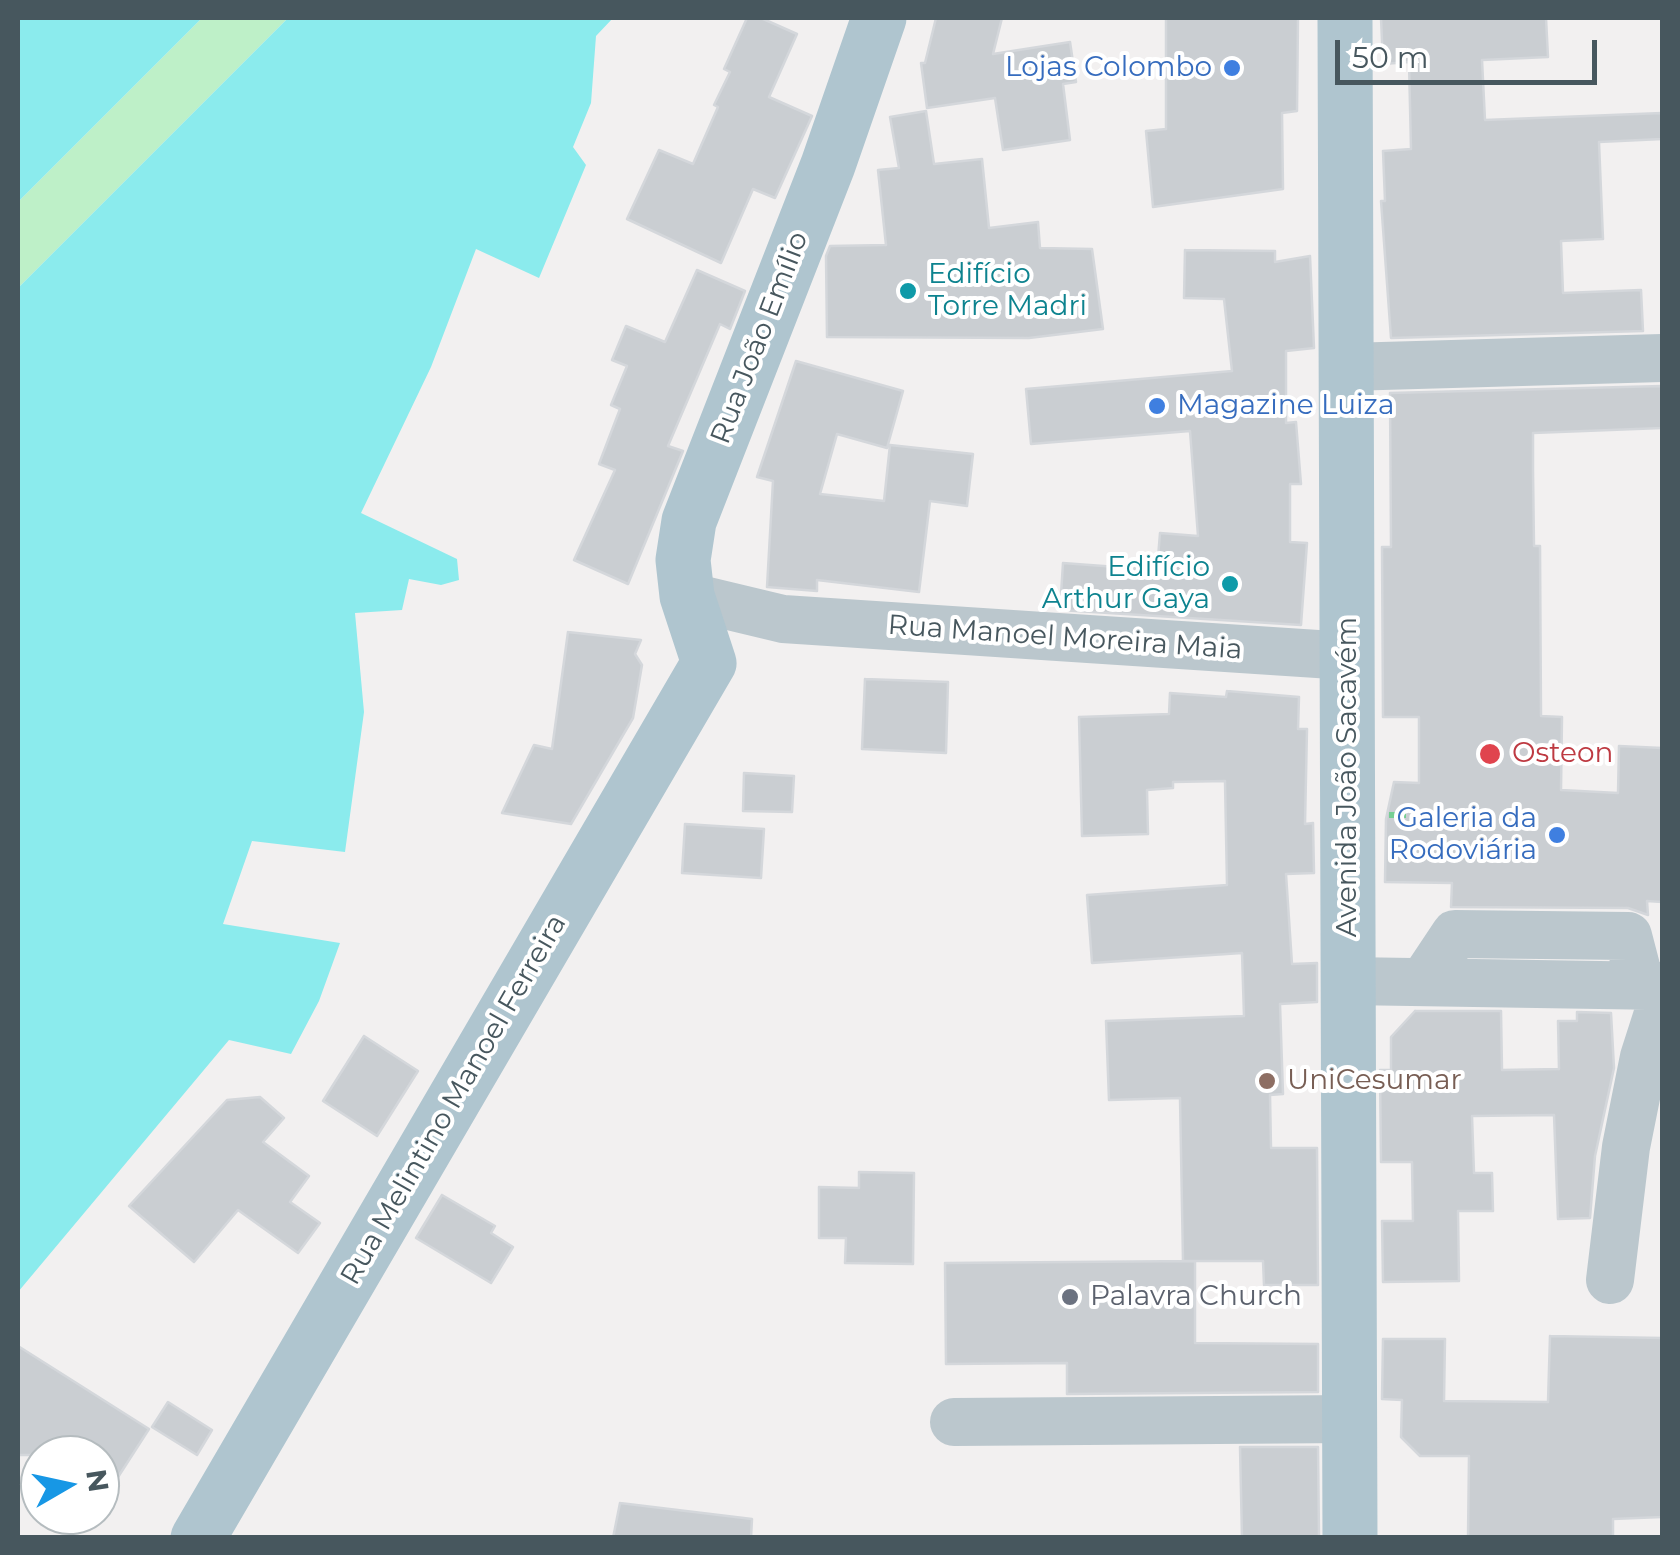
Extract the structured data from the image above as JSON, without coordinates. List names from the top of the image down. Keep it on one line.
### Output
{"streets":{"main road":["Rua João Emílio","Avenida João Sacavém","Rua Melintino Manoel Ferreira"],"street":["Rua Manoel Moreira Maia"]},"crossings":[["Rua João Emílio","Rua Manoel Moreira Maia"],["Rua João Emílio","Rua Melintino Manoel Ferreira"],["Rua Manoel Moreira Maia","Avenida João Sacavém"],["Rua Manoel Moreira Maia","Rua Melintino Manoel Ferreira"]],"places":["Lojas Colombo","Edifício Torre Madri","Magazine Luiza","Edifício Arthur Gaya","Osteon","Galeria da Rodoviária","UniCesumar","Palavra Church"],"scale_bar":"50 m","north":"right"}
